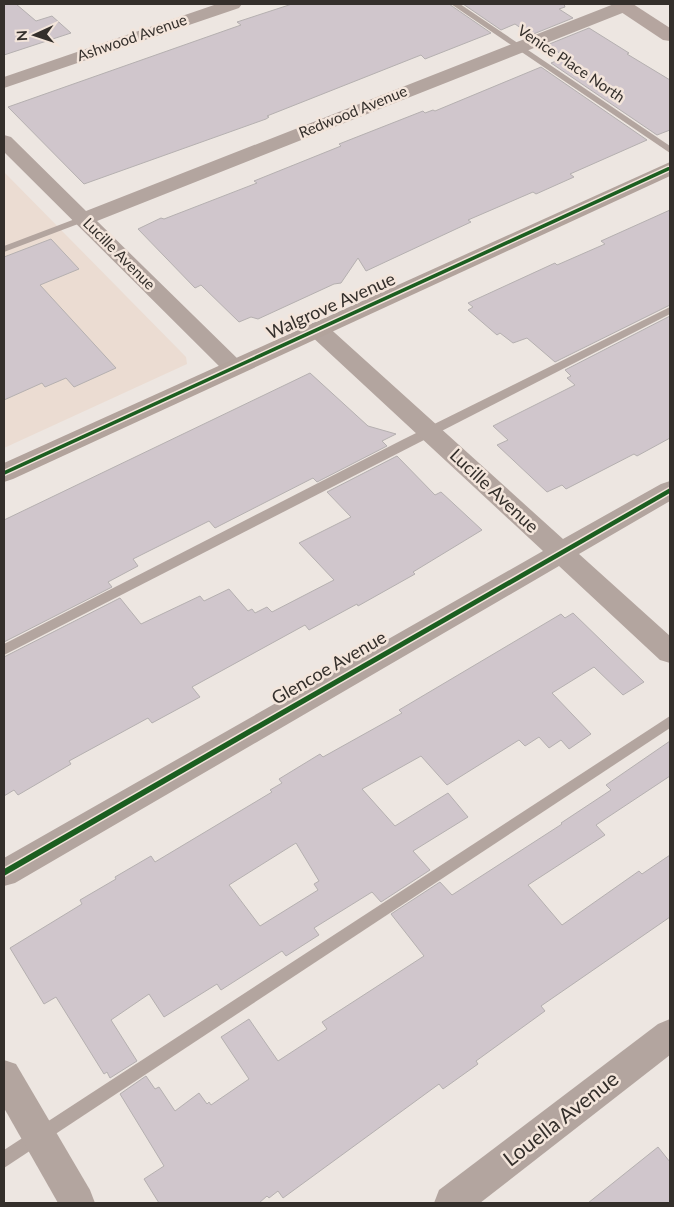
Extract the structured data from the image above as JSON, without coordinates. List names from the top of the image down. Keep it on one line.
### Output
{"streets":{"street":["Ashwood Avenue","Redwood Avenue","Lucille Avenue","Walgrove Avenue","Glencoe Avenue","Louella Avenue"],"lane":["Venice Place North"]},"crossings":[["Venice Place North","Redwood Avenue"],["Redwood Avenue","Lucille Avenue"],["Lucille Avenue","Walgrove Avenue"],["Lucille Avenue","Glencoe Avenue"]],"north":"left"}
